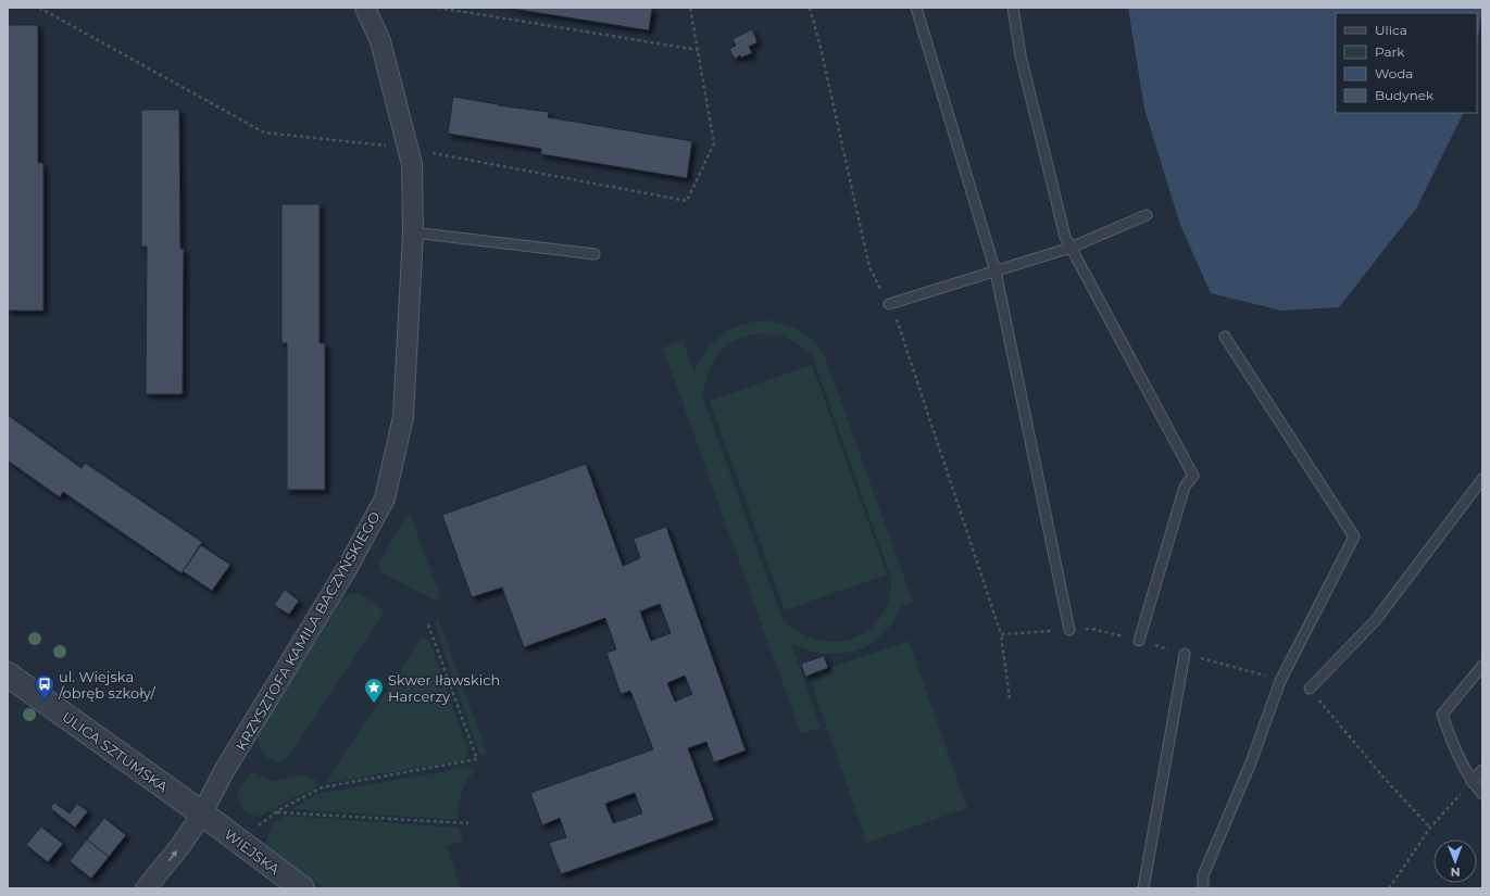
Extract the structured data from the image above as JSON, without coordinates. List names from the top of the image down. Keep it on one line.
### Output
{"streets":{"street":["KRZYSZTOFA KAMILA BACZYŃSKIEGO","ULICA SZTUMSKA","WIEJSKA"]},"crossings":[["KRZYSZTOFA KAMILA BACZYŃSKIEGO","ULICA SZTUMSKA"],["KRZYSZTOFA KAMILA BACZYŃSKIEGO","WIEJSKA"],["ULICA SZTUMSKA","WIEJSKA"]],"places":{"bus stop":["ul. Wiejska /obręb szkoły/"],"place":["Skwer Iławskich Harcerzy"]},"legend":["Ulica","Park","Woda","Budynek"],"north":"bottom"}
